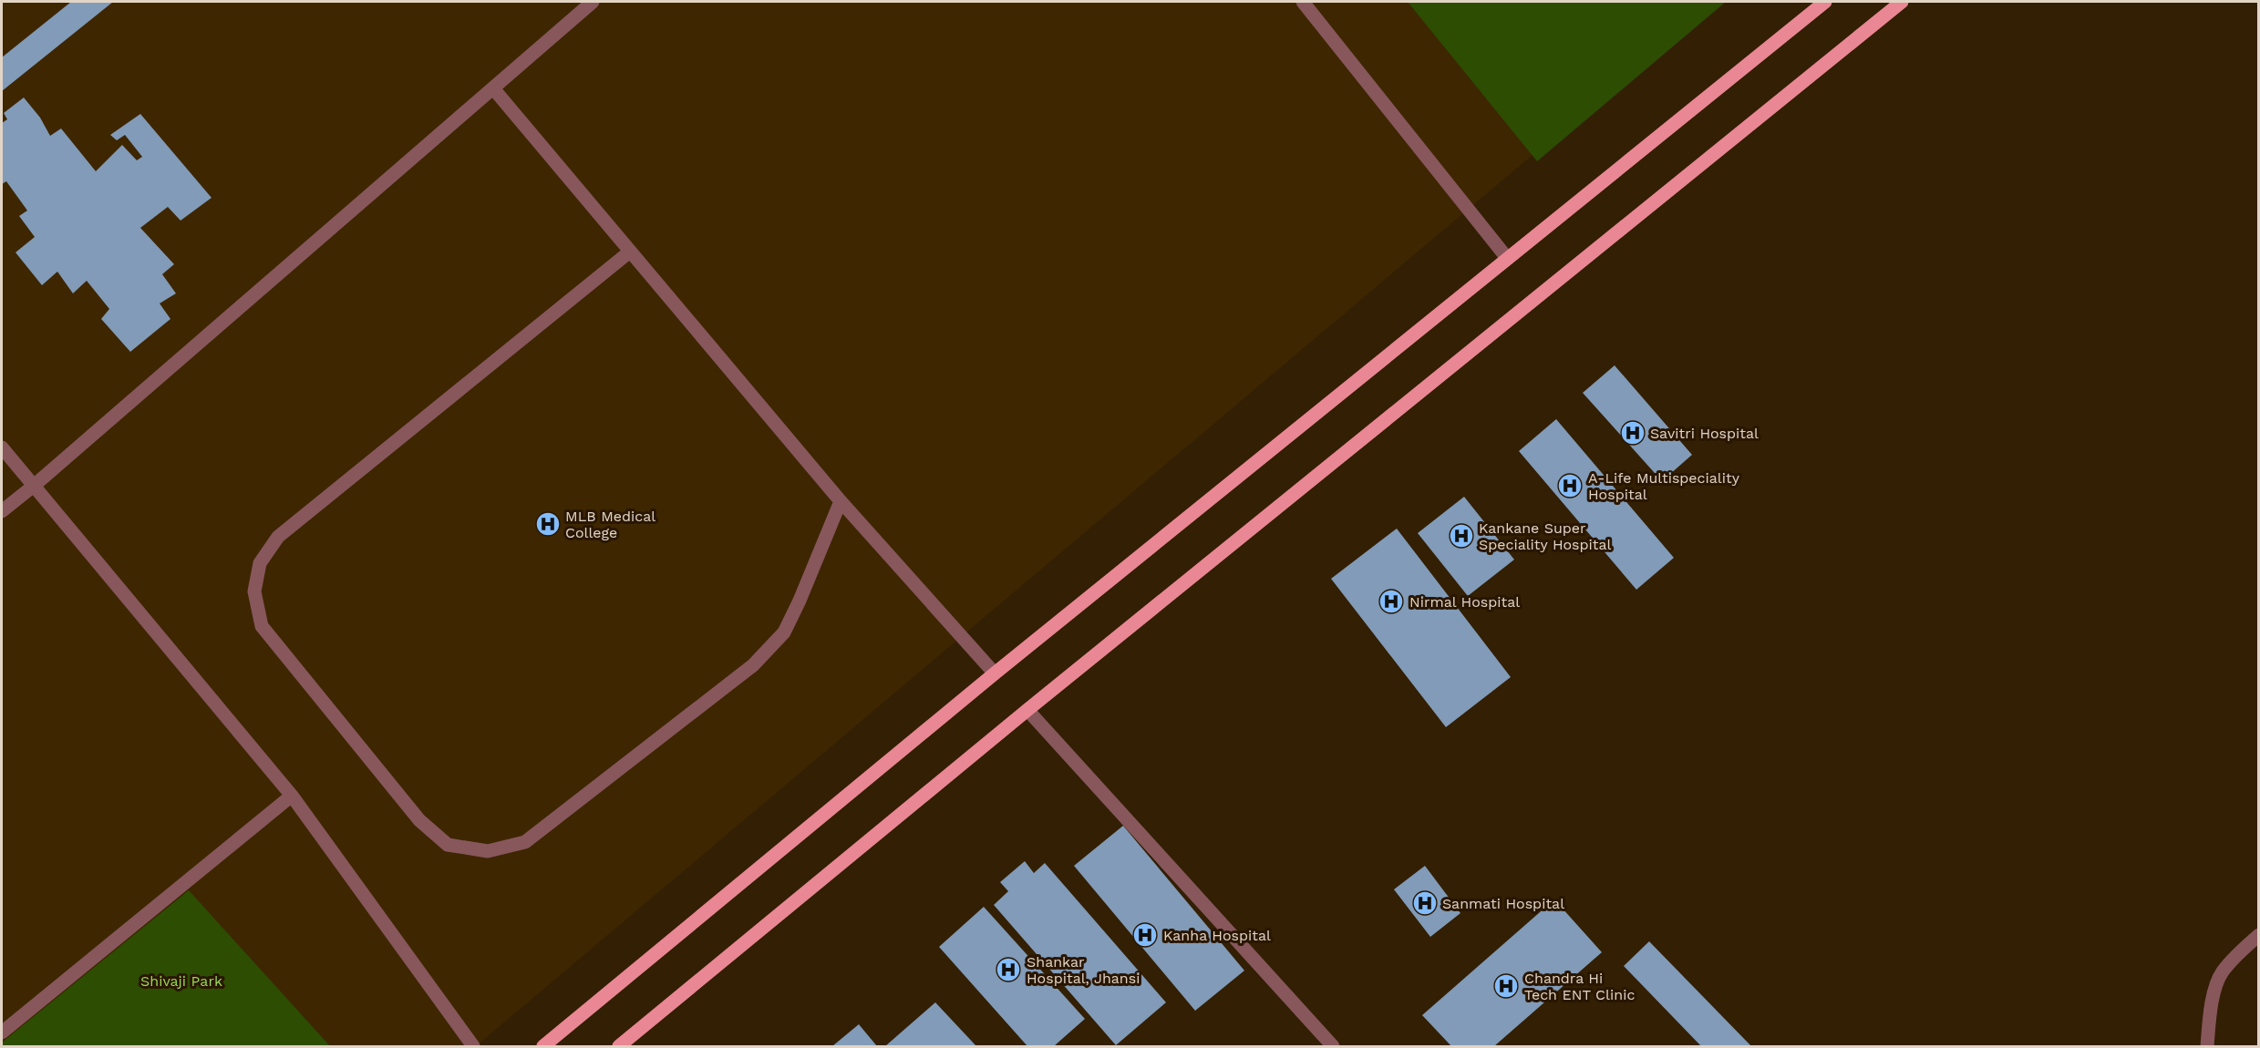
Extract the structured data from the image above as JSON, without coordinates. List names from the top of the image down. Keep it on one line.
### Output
{"parks":["Shivaji Park"],"places":{"hospital":["Savitri Hospital","A-Life Multispeciality Hospital","MLB Medical College","Kankane Super Speciality Hospital","Nirmal Hospital","Sanmati Hospital","Kanha Hospital","Shankar Hospital, Jhansi","Chandra Hi Tech ENT Clinic"]}}
